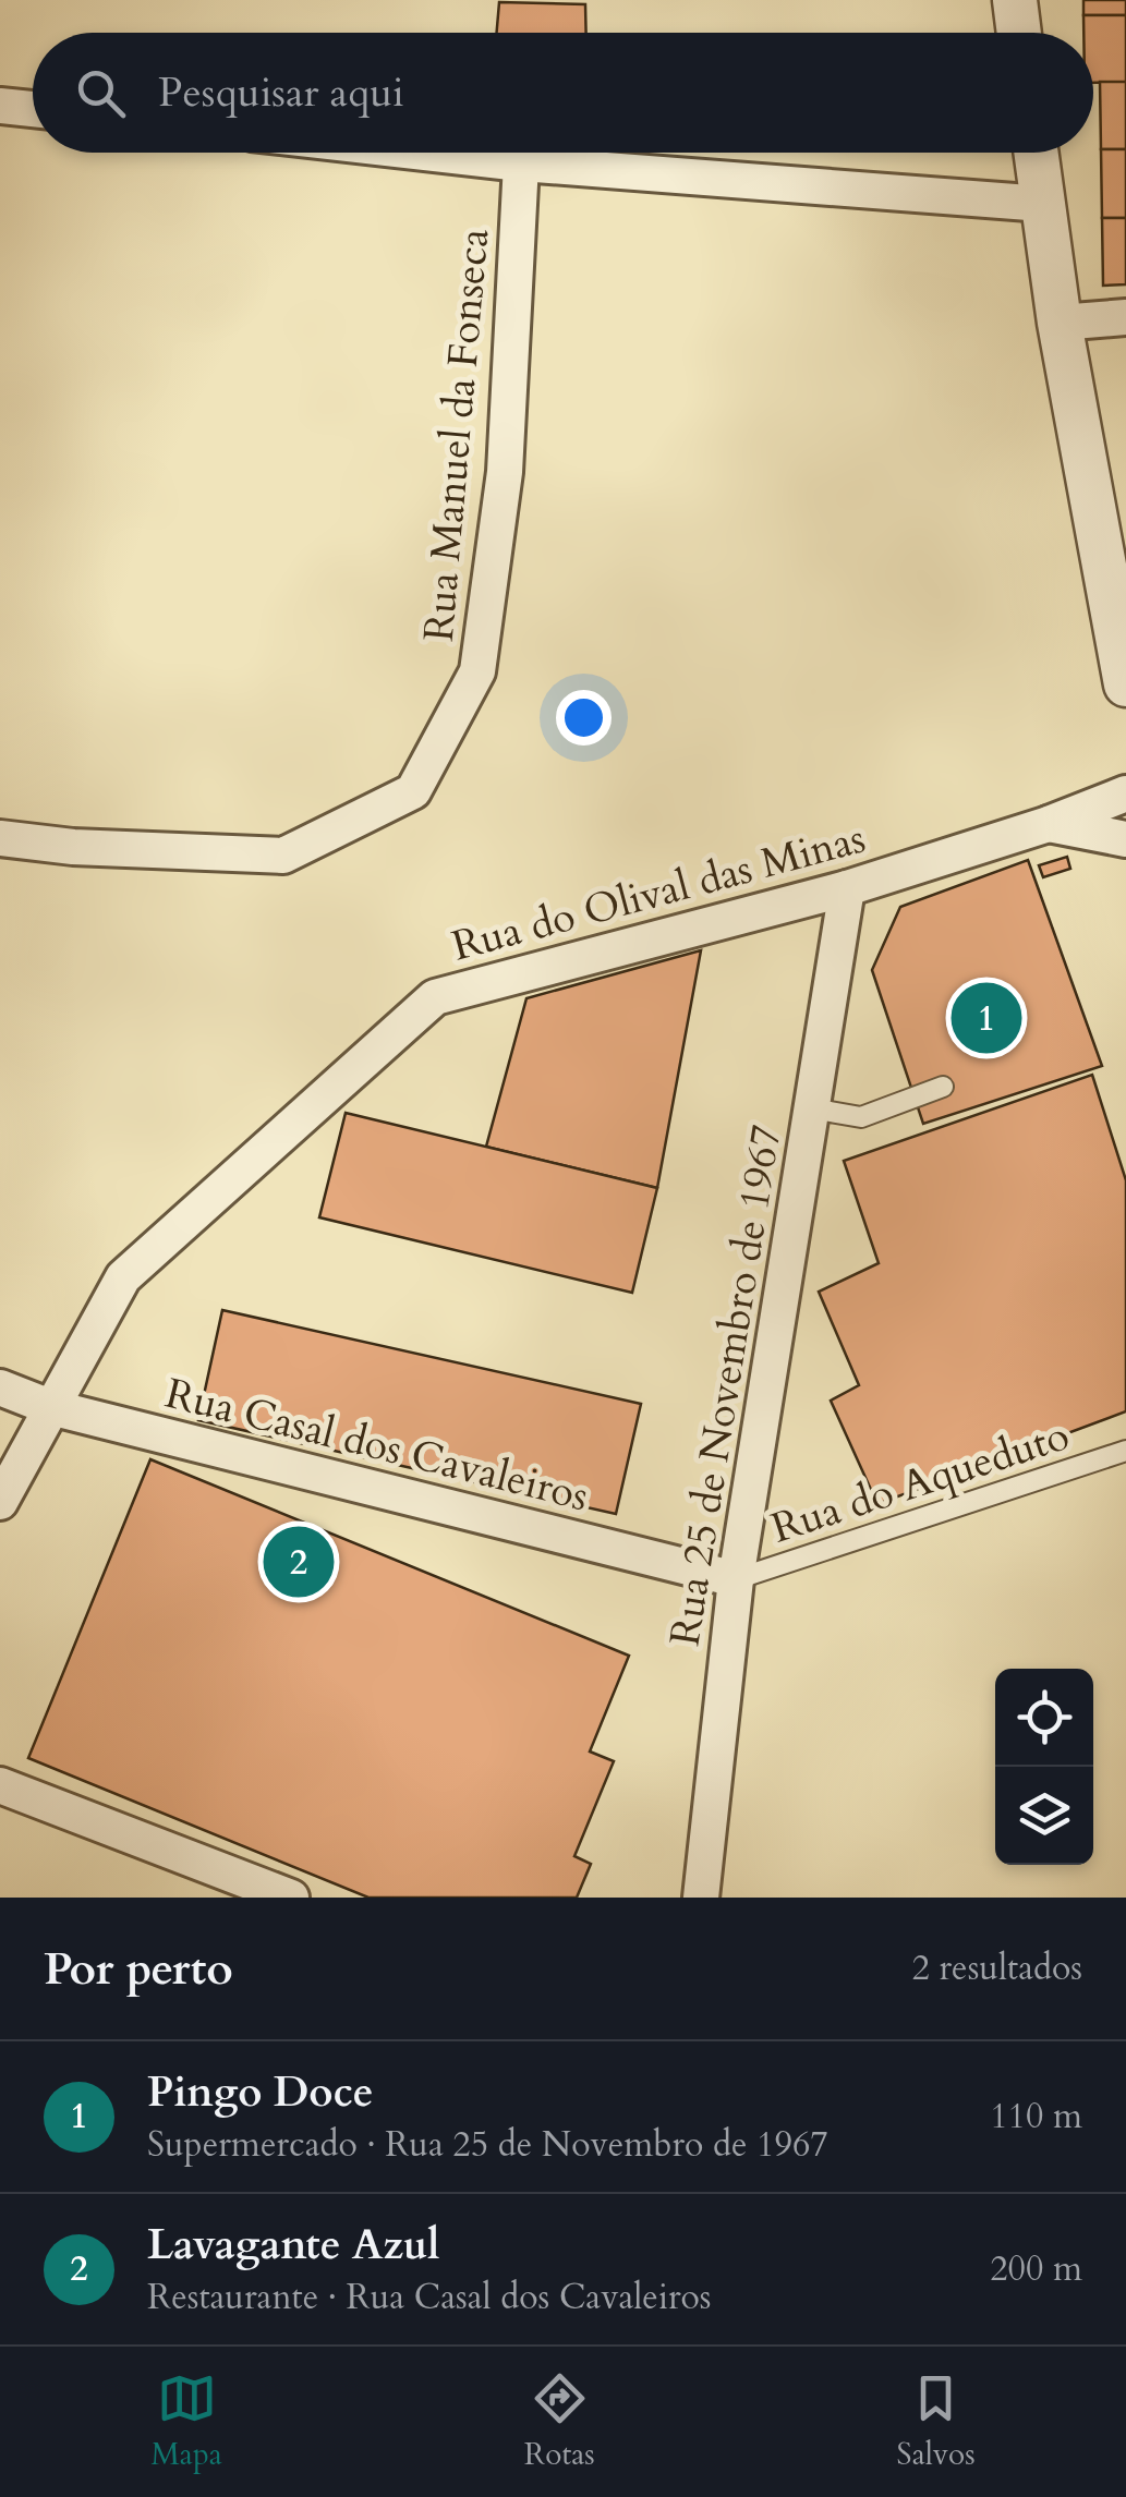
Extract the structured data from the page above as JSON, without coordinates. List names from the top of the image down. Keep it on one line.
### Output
{"streets":{"street":["Rua Manuel da Fonseca","Rua do Olival das Minas","Rua 25 de Novembro de 1967","Rua Casal dos Cavaleiros"],"lane":["Rua do Aqueduto"]},"crossings":[["Rua do Olival das Minas","Rua 25 de Novembro de 1967"],["Rua do Olival das Minas","Rua Casal dos Cavaleiros"],["Rua 25 de Novembro de 1967","Rua Casal dos Cavaleiros"],["Rua 25 de Novembro de 1967","Rua do Aqueduto"],["Rua Casal dos Cavaleiros","Rua do Aqueduto"]],"page":{"search":"Pesquisar aqui","pins":["1","2"],"heading":["Por perto","2 resultados"],"list":[{"mark":"1","name":"Pingo Doce","note":"Supermercado · Rua 25 de Novembro de 1967","value":"110 m"},{"mark":"2","name":"Lavagante Azul","note":"Restaurante · Rua Casal dos Cavaleiros","value":"200 m"}],"nav":["Mapa","Rotas","Salvos"]}}
